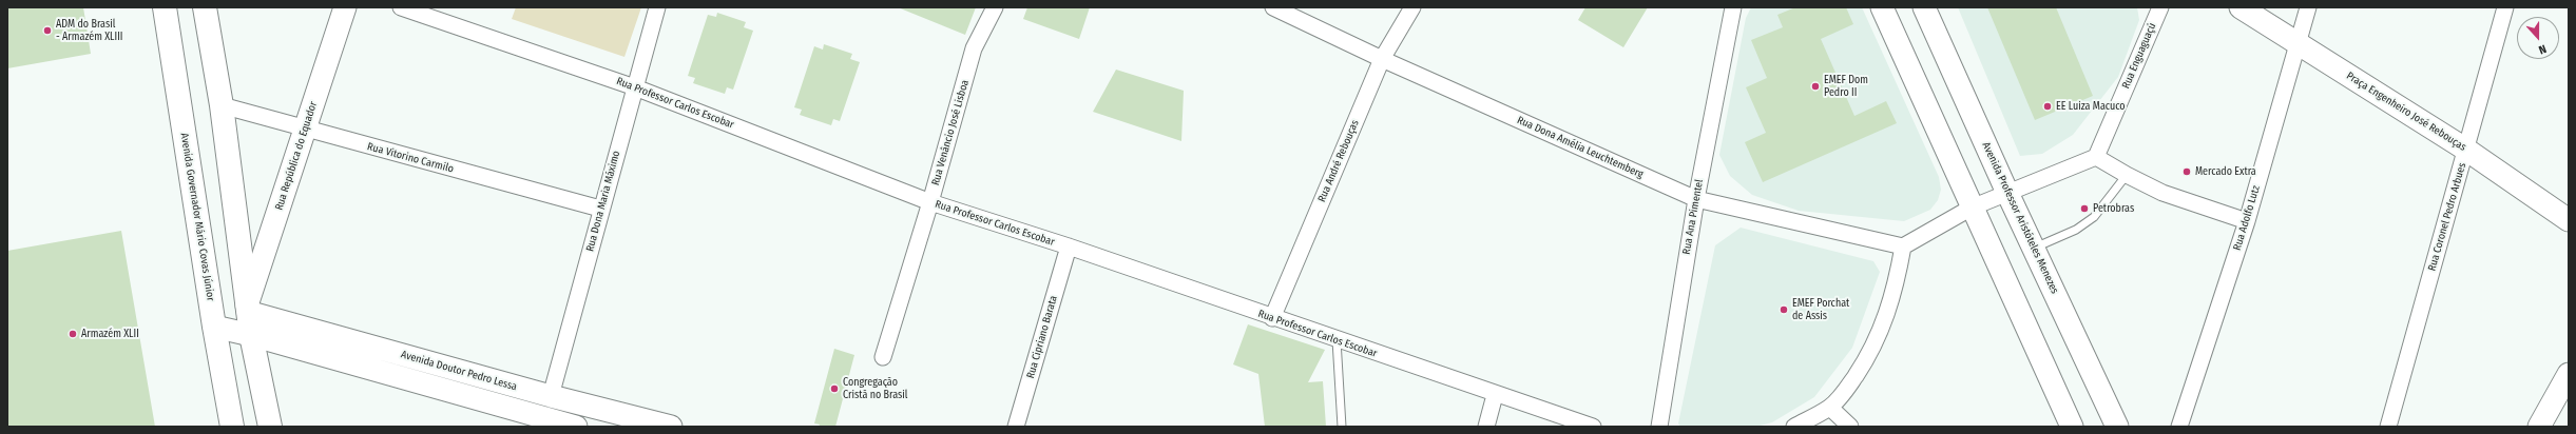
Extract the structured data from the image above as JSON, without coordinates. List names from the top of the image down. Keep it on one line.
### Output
{"streets":{"main road":["Praça Engenheiro José Rebouças","Rua República do Equador","Avenida Governador Mário Covas Júnior","Avenida Professor Aristóteles Menezes","Avenida Doutor Pedro Lessa"],"street":["Rua Enguaguaçú","Rua Professor Carlos Escobar","Rua Venâncio José Lisboa","Rua Dona Amélia Leuchtemberg","Rua Vitorino Carmilo","Rua André Rebouças","Rua Dona Maria Máximo","Rua Ana Pimentel","Rua Coronel Pedro Arbues","Rua Adolfo Lutz","Rua Cipriano Barata"]},"crossings":[["Rua Professor Carlos Escobar","Rua Venâncio José Lisboa"],["Rua Professor Carlos Escobar","Rua André Rebouças"],["Rua Professor Carlos Escobar","Rua Dona Maria Máximo"],["Rua Professor Carlos Escobar","Rua Cipriano Barata"],["Praça Engenheiro José Rebouças","Rua Coronel Pedro Arbues"],["Praça Engenheiro José Rebouças","Rua Adolfo Lutz"],["Rua Dona Amélia Leuchtemberg","Rua André Rebouças"],["Rua Dona Amélia Leuchtemberg","Rua Ana Pimentel"],["Rua República do Equador","Rua Vitorino Carmilo"],["Rua República do Equador","Avenida Doutor Pedro Lessa"],["Rua Vitorino Carmilo","Rua Dona Maria Máximo"],["Rua Dona Maria Máximo","Avenida Doutor Pedro Lessa"]],"places":["ADM do Brasil - Armazém XLIII","EMEF Dom Pedro II","EE Luiza Macuco","Mercado Extra","Petrobras","EMEF Porchat de Assis","Armazém XLII","Congregação Cristã no Brasil"],"north":"bottom"}
